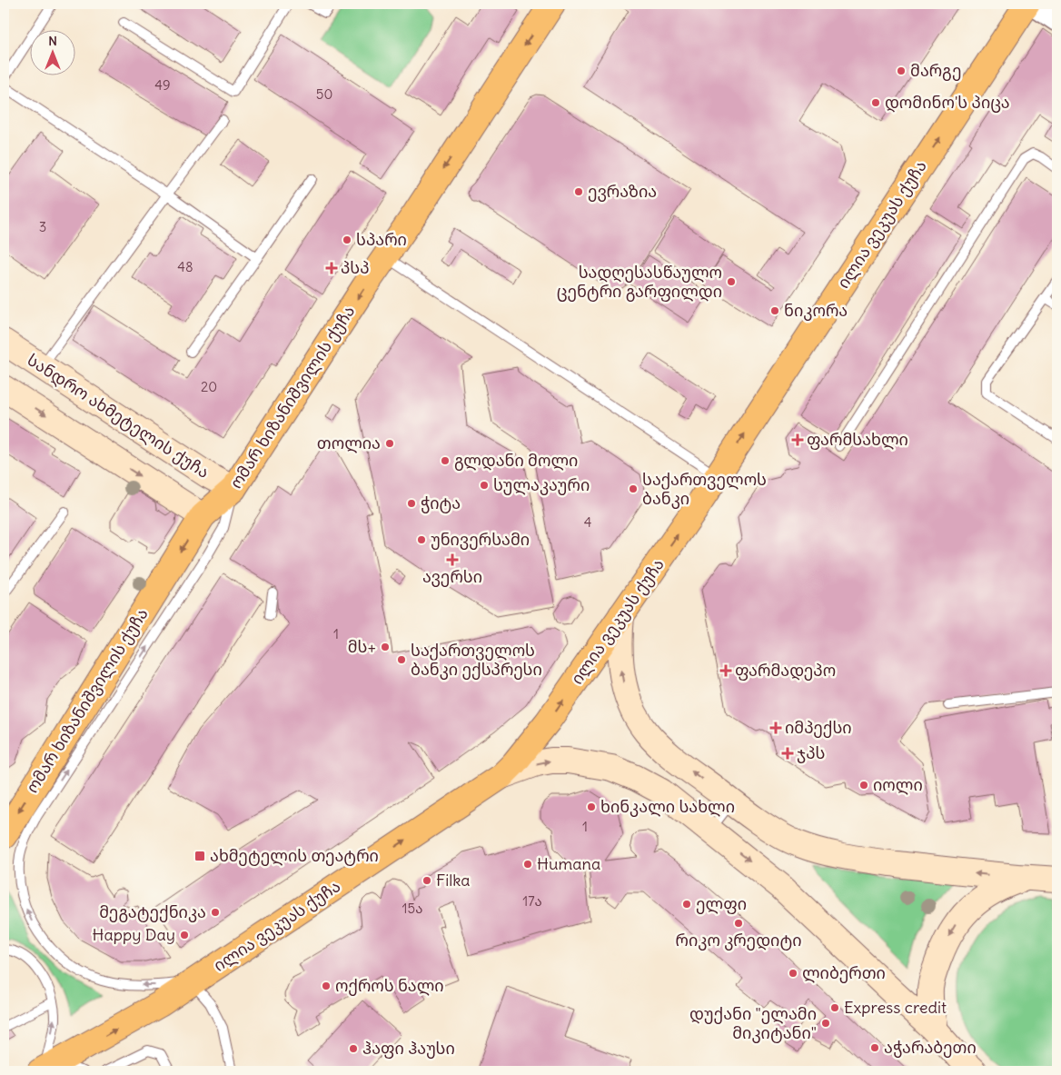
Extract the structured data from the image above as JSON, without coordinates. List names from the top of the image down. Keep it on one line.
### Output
{"streets":{"main road":["ილია ვეკუას ქუჩა","ომარ ხიზანიშვილის ქუჩა","სანდრო ახმეტელის ქუჩა"]},"crossings":[["ომარ ხიზანიშვილის ქუჩა","სანდრო ახმეტელის ქუჩა"]],"one_way":["ილია ვეკუას ქუჩა","ომარ ხიზანიშვილის ქუჩა"],"places":{"other":["მარგე","დომინო'ს პიცა","ევრაზია","სპარი","სადღესასწაულო ცენტრი გარფილდი","ნიკორა","თოლია","გლდანი მოლი","სულაკაური","საქართველოს ბანკი","ჭიტა","უნივერსამი","მს+","საქართველოს ბანკი ექსპრესი","იოლი","ხინკალი სახლი","Humana","Filka","ელფი","მეგატექნიკა","რიკო კრედიტი","Happy Day","ლიბერთი","ოქროს ნალი","Express credit","დუქანი \"ელამი მიკიტანი\"","აჭარაბეთი","ჰაფი ჰაუსი"],"health":["პსპ","ფარმსახლი","ავერსი","ფარმადეპო","იმპექსი","ჯპს"],"transit":["ახმეტელის თეატრი"]},"house_numbers":["49","50","3","48","20","4","1","1","17ა","15ა"],"north":"top"}
